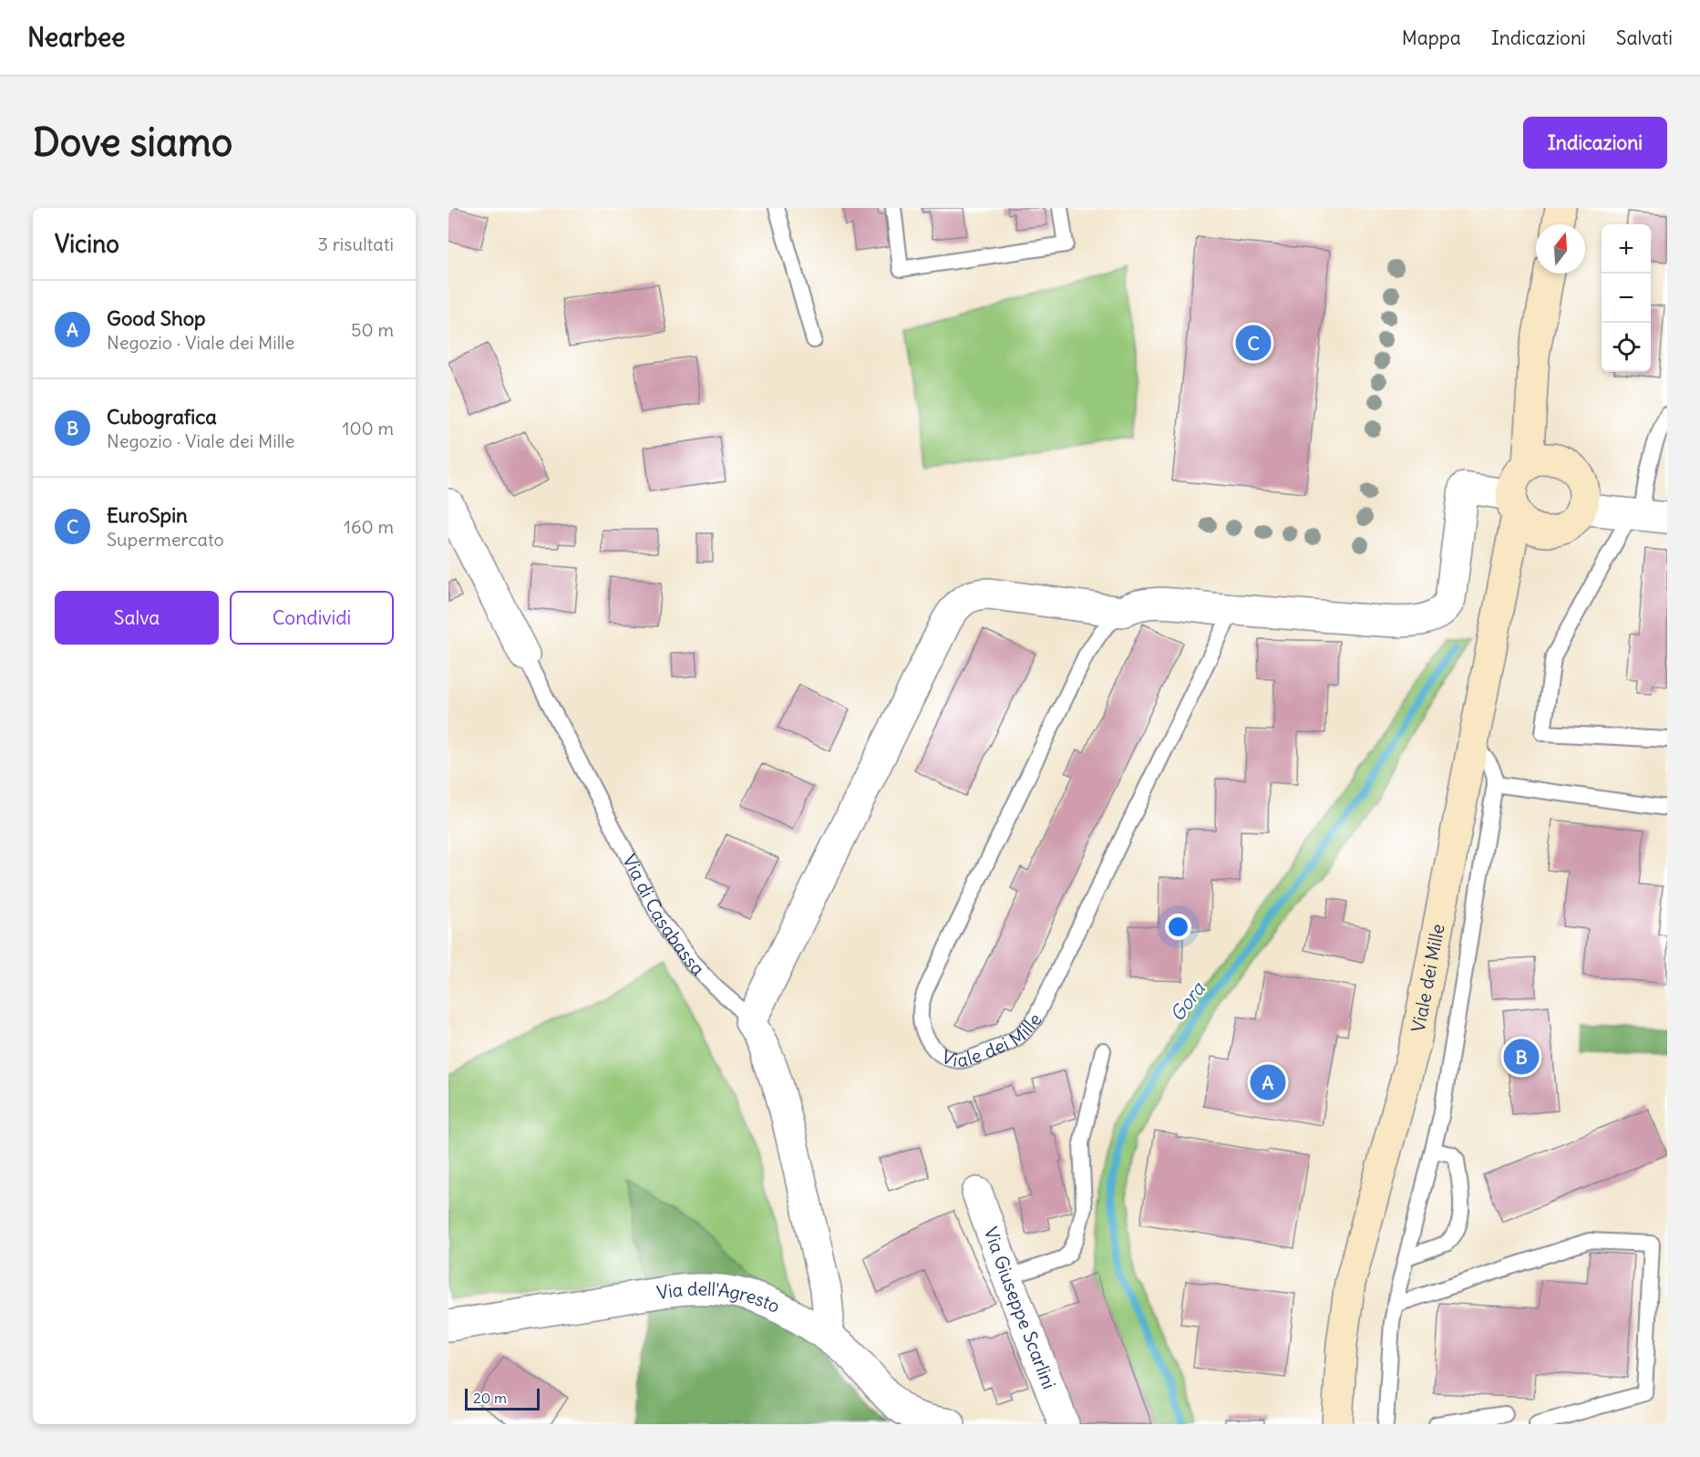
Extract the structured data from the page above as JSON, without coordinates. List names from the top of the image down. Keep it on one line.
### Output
{"streets":{"main road":["Viale dei Mille"],"street":["Via di Casabassa","Via dell'Agresto","Via Giuseppe Scarlini"]},"crossings":[["Via di Casabassa","Via dell'Agresto"]],"water":["Gora"],"scale_bar":"20 m","north":"top","page":{"header":"Nearbee","nav":["Mappa","Indicazioni","Salvati"],"buttons":["Indicazioni",["Salva","Condividi"]],"title":"Dove siamo","heading":["Vicino","3 risultati"],"map_buttons":["+","−"],"list":[{"mark":"A","name":"Good Shop","note":"Negozio · Viale dei Mille","value":"50 m"},{"mark":"B","name":"Cubografica","note":"Negozio · Viale dei Mille","value":"100 m"},{"mark":"C","name":"EuroSpin","note":"Supermercato","value":"160 m"}],"pins":["C","B","A"],"scale":"20 m"}}
